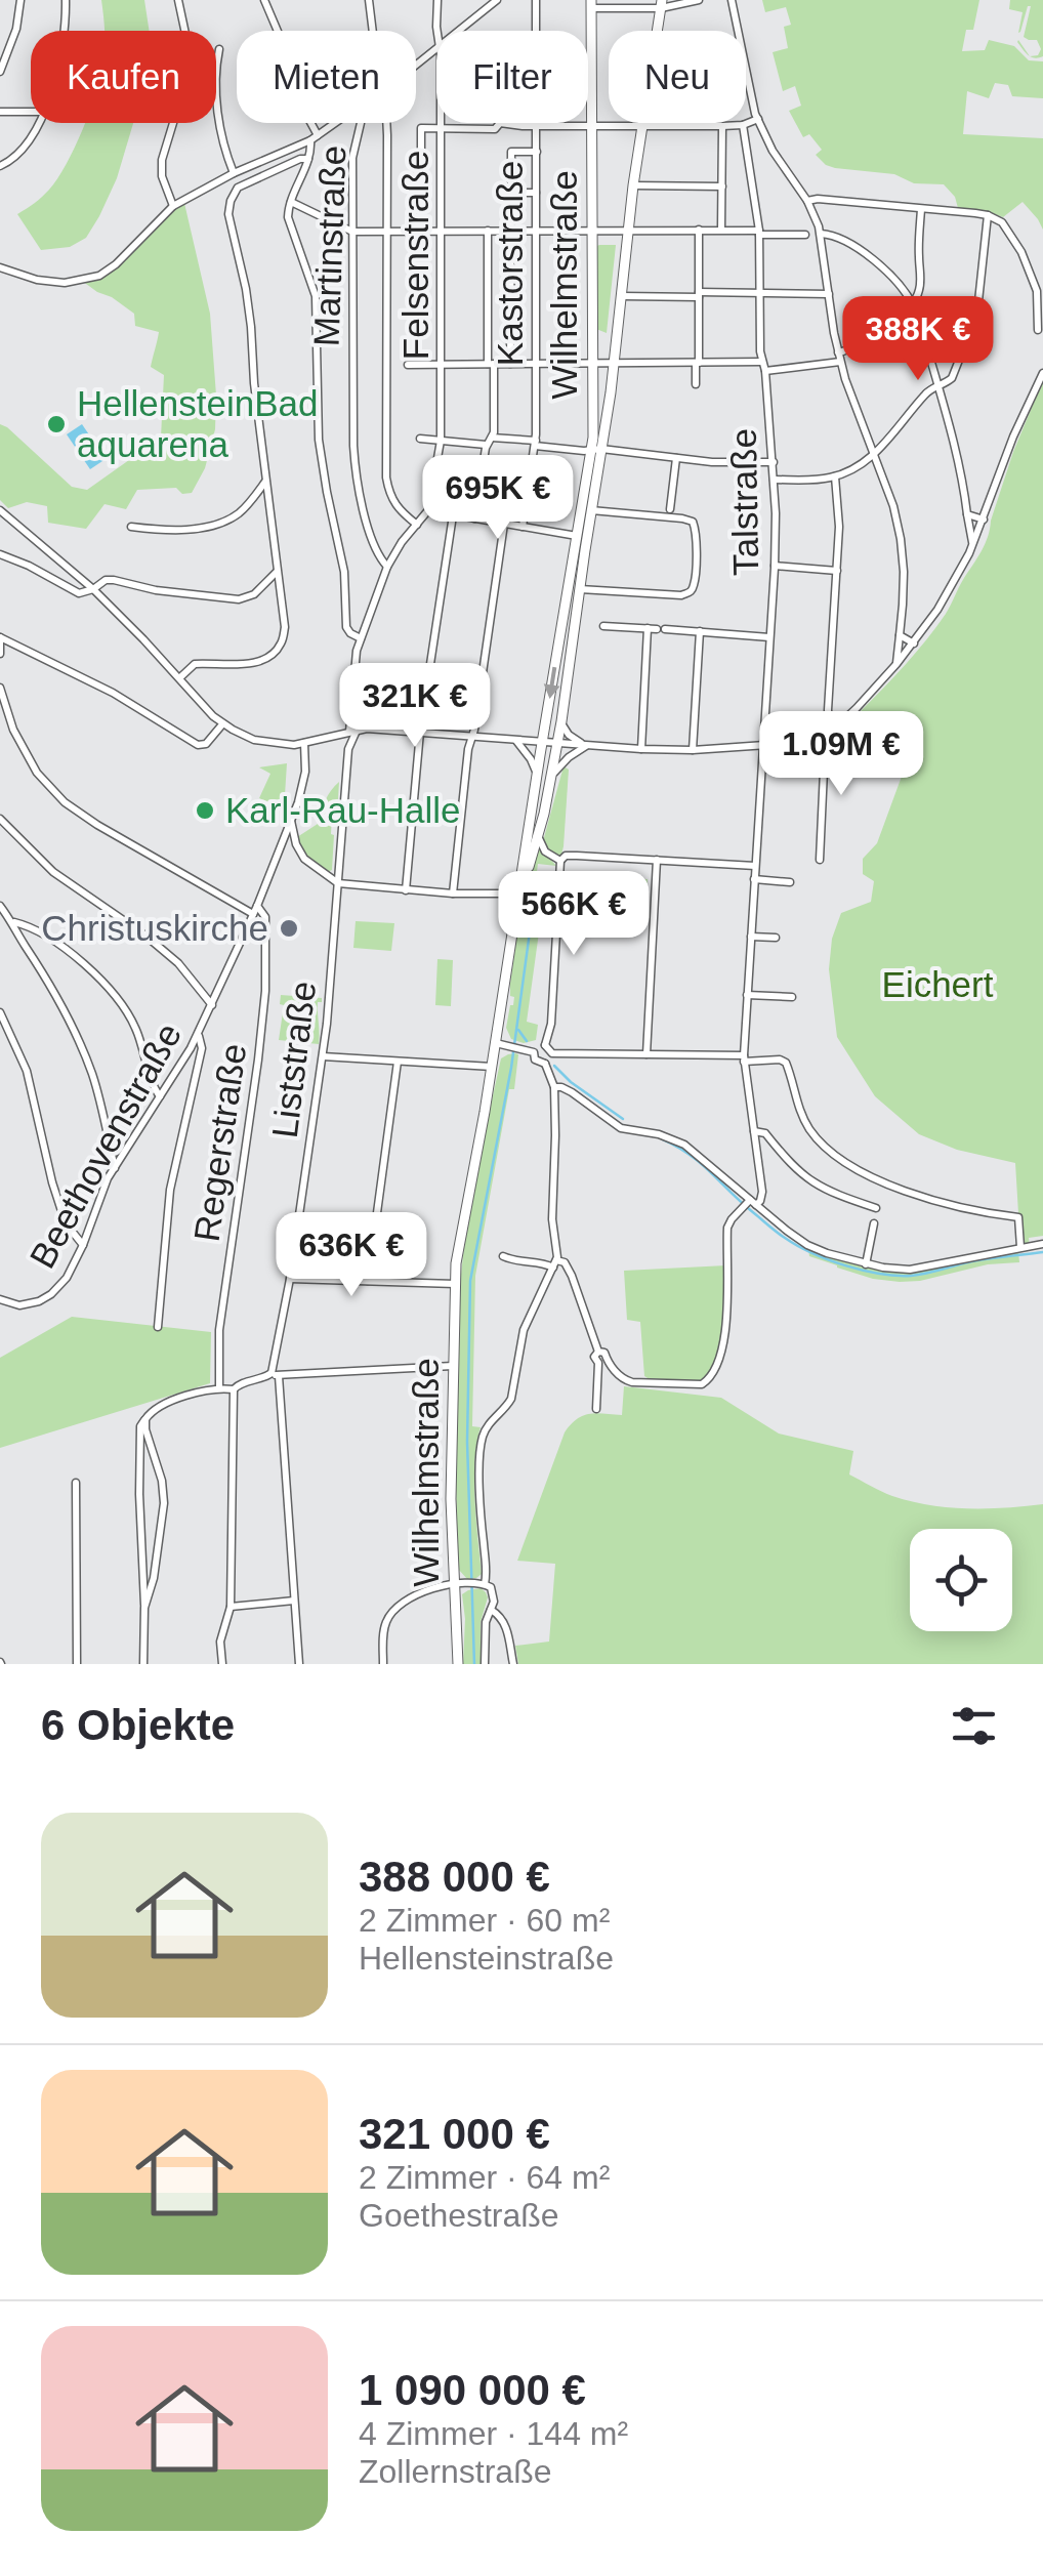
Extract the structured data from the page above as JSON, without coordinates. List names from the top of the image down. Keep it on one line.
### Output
{"streets":{"main road":["Wilhelmstraße"],"street":["Martinstraße","Felsenstraße","Kastorstraße","Talstraße","Liststraße","Regerstraße","Beethovenstraße"]},"crossings":[["Regerstraße","Beethovenstraße"]],"parks":["Eichert"],"places":["HellensteinBad aquarena","Karl-Rau-Halle","Christuskirche"],"page":{"chip":["Kaufen","Mieten","Filter","Neu"],"price":["388K €","695K €","321K €","1.09M €","566K €","636K €"],"heading":"6 Objekte","list":[{"name":"388 000 €","note":"2 Zimmer · 60 m² · Hellensteinstraße"},{"name":"321 000 €","note":"2 Zimmer · 64 m² · Goethestraße"},{"name":"1 090 000 €","note":"4 Zimmer · 144 m² · Zollernstraße"}]}}
